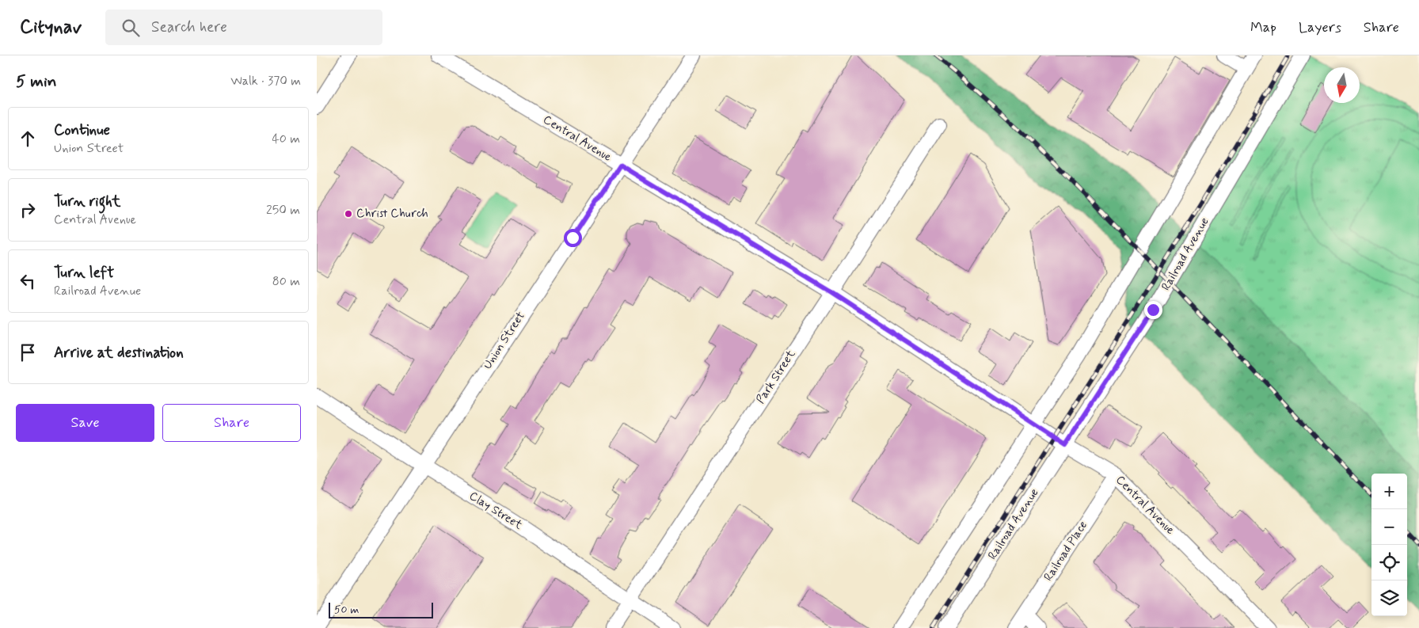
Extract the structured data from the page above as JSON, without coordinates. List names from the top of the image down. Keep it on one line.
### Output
{"streets":{"street":["Central Avenue","Railroad Avenue","Union Street","Park Street","Clay Street","Railroad Place"]},"crossings":[["Central Avenue","Railroad Avenue"],["Central Avenue","Union Street"],["Central Avenue","Park Street"],["Central Avenue","Railroad Place"],["Union Street","Clay Street"],["Park Street","Clay Street"]],"places":["Christ Church"],"scale_bar":"50 m","north":"bottom","page":{"header":"Citynav","search":"Search here","nav":["Map","Layers","Share"],"heading":["5 min","Walk · 370 m"],"list":[["Continue","Union Street","40 m"],["Turn right","Central Avenue","250 m"],["Turn left","Railroad Avenue","80 m"],"Arrive at destination"],"buttons":["Save","Share"],"map_buttons":["+","−"],"scale":"50 m"}}
